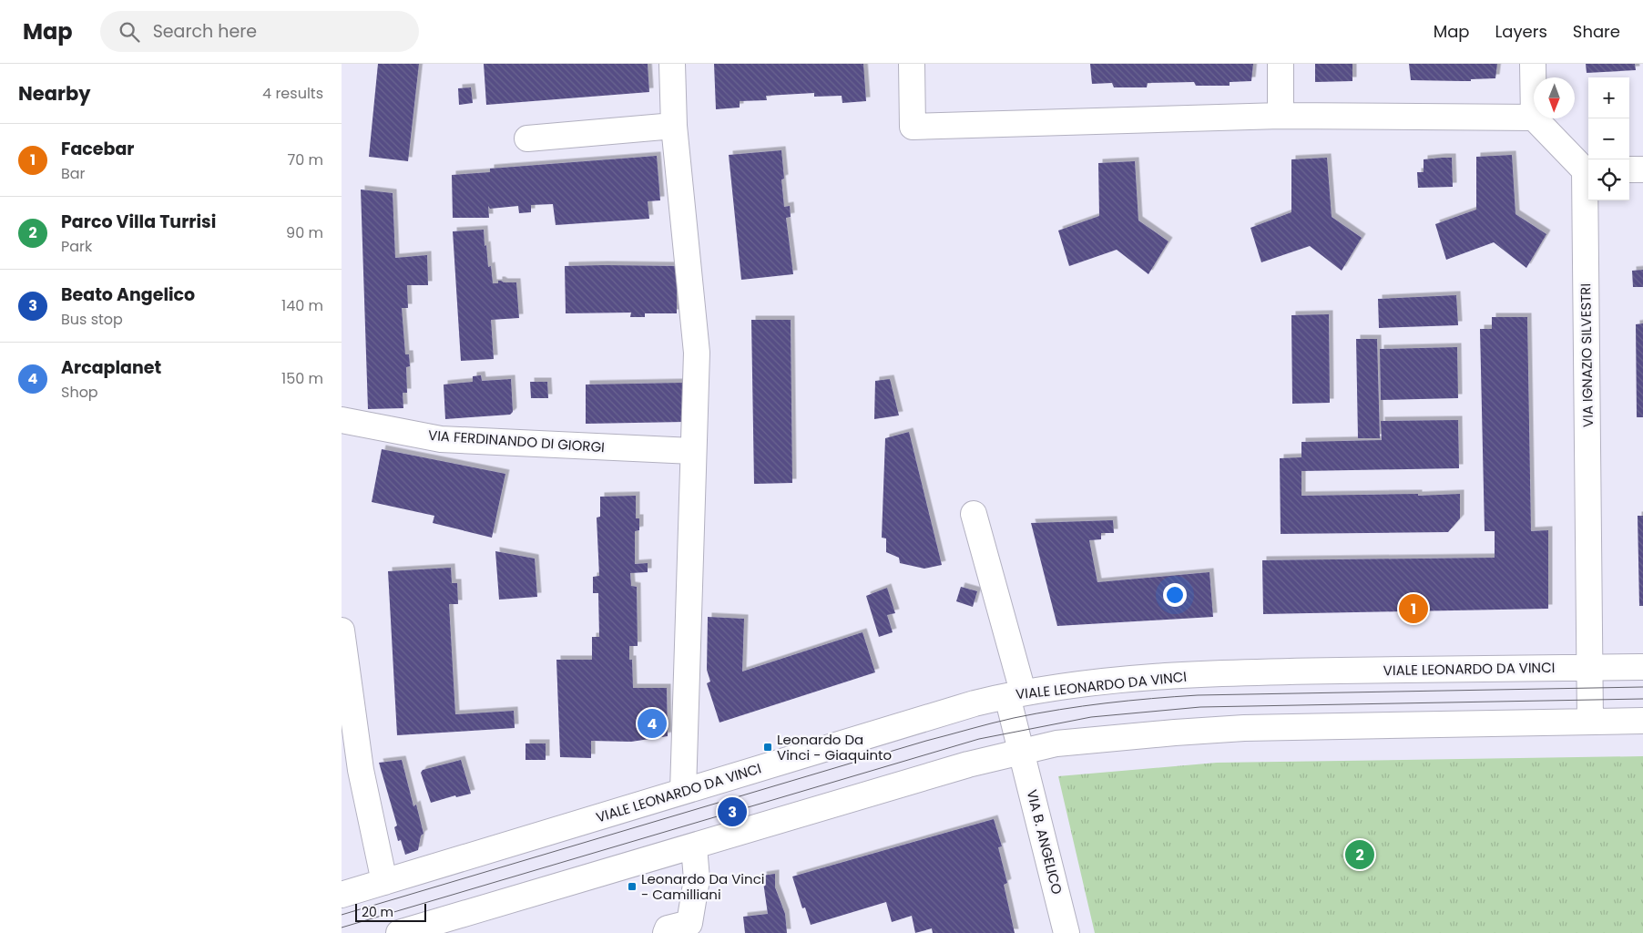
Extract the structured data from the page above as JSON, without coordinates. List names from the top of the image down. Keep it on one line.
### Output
{"streets":{"street":["VIA IGNAZIO SILVESTRI","VIA FERDINANDO DI GIORGI","VIALE LEONARDO DA VINCI","VIA B. ANGELICO"]},"crossings":[["VIA IGNAZIO SILVESTRI","VIALE LEONARDO DA VINCI"],["VIALE LEONARDO DA VINCI","VIA B. ANGELICO"]],"places":{"transit":["Leonardo Da Vinci - Giaquinto","Leonardo Da Vinci - Camilliani"]},"scale_bar":"20 m","north":"bottom","page":{"header":"Map","search":"Search here","nav":["Map","Layers","Share"],"heading":["Nearby","4 results"],"map_buttons":["+","−"],"list":[{"mark":"1","name":"Facebar","note":"Bar","value":"70 m"},{"mark":"2","name":"Parco Villa Turrisi","note":"Park","value":"90 m"},{"mark":"3","name":"Beato Angelico","note":"Bus stop","value":"140 m"},{"mark":"4","name":"Arcaplanet","note":"Shop","value":"150 m"}],"pins":["1","4","3","2"],"scale":"20 m"}}
